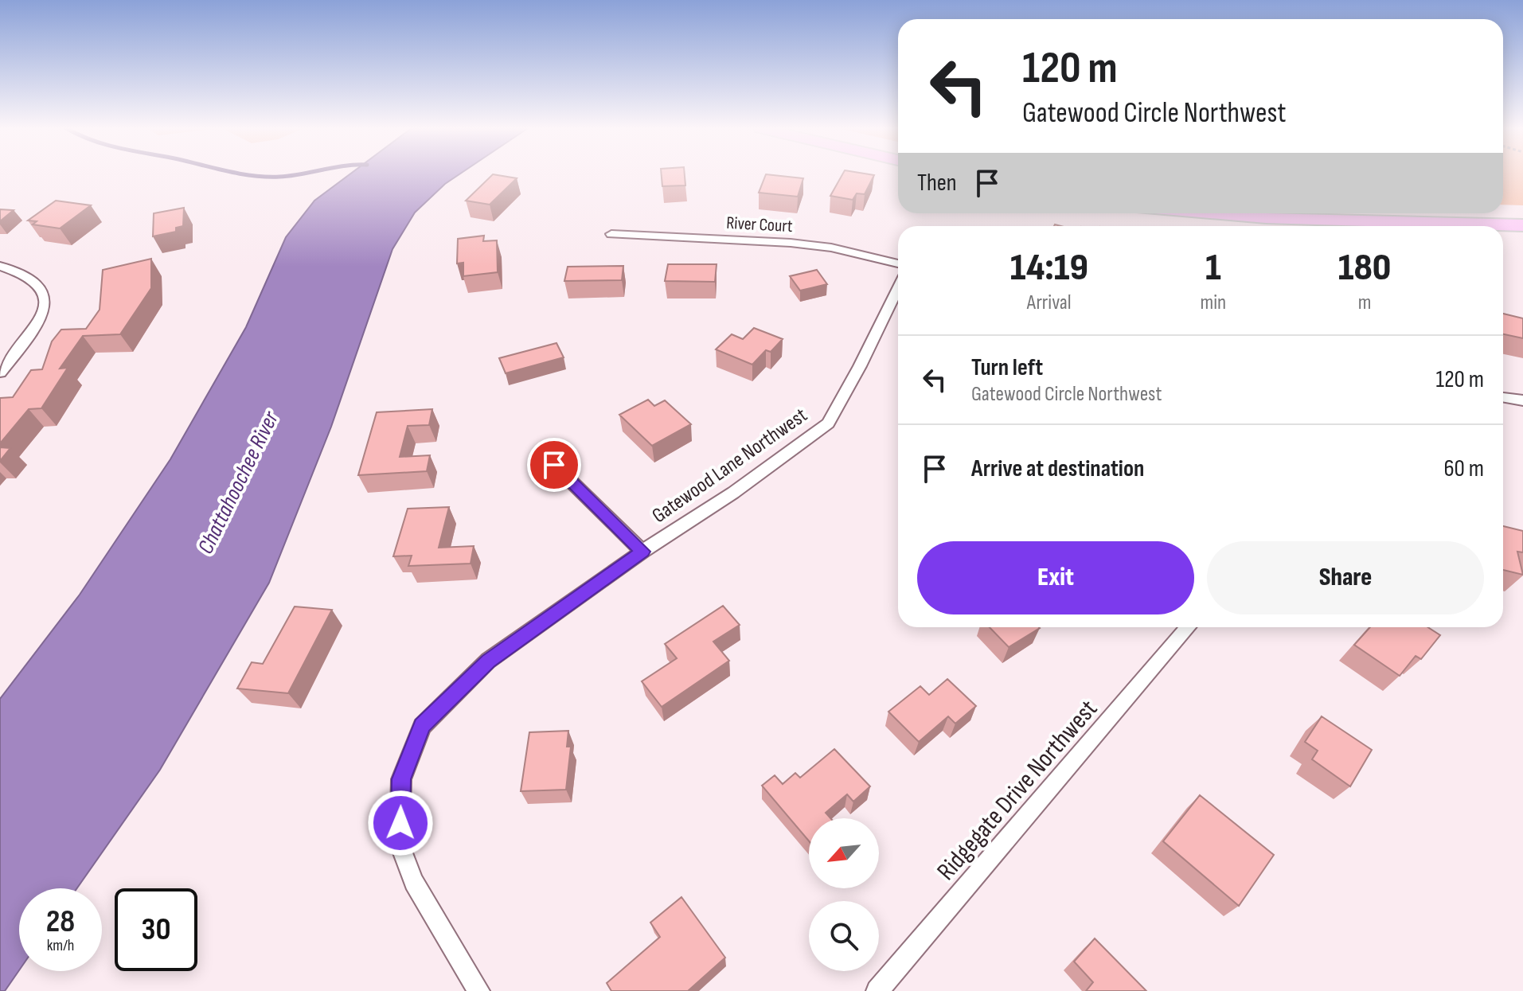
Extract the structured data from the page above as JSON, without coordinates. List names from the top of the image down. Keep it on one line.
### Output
{"streets":{"street":["River Court","Gatewood Lane Northwest","Ridgegate Drive Northwest"]},"water":["Chattahoochee River"],"north":"bottom left","page":{"turn":["120 m","Gatewood Circle Northwest"],"then":"Then","eta":["14:19","Arrival","1","min","180","m"],"list":[{"name":"Turn left","note":"Gatewood Circle Northwest","value":"120 m"},{"name":"Arrive at destination","value":"60 m"}],"buttons":["Exit","Share"],"speed":"28 km/h","limit":"30"}}
